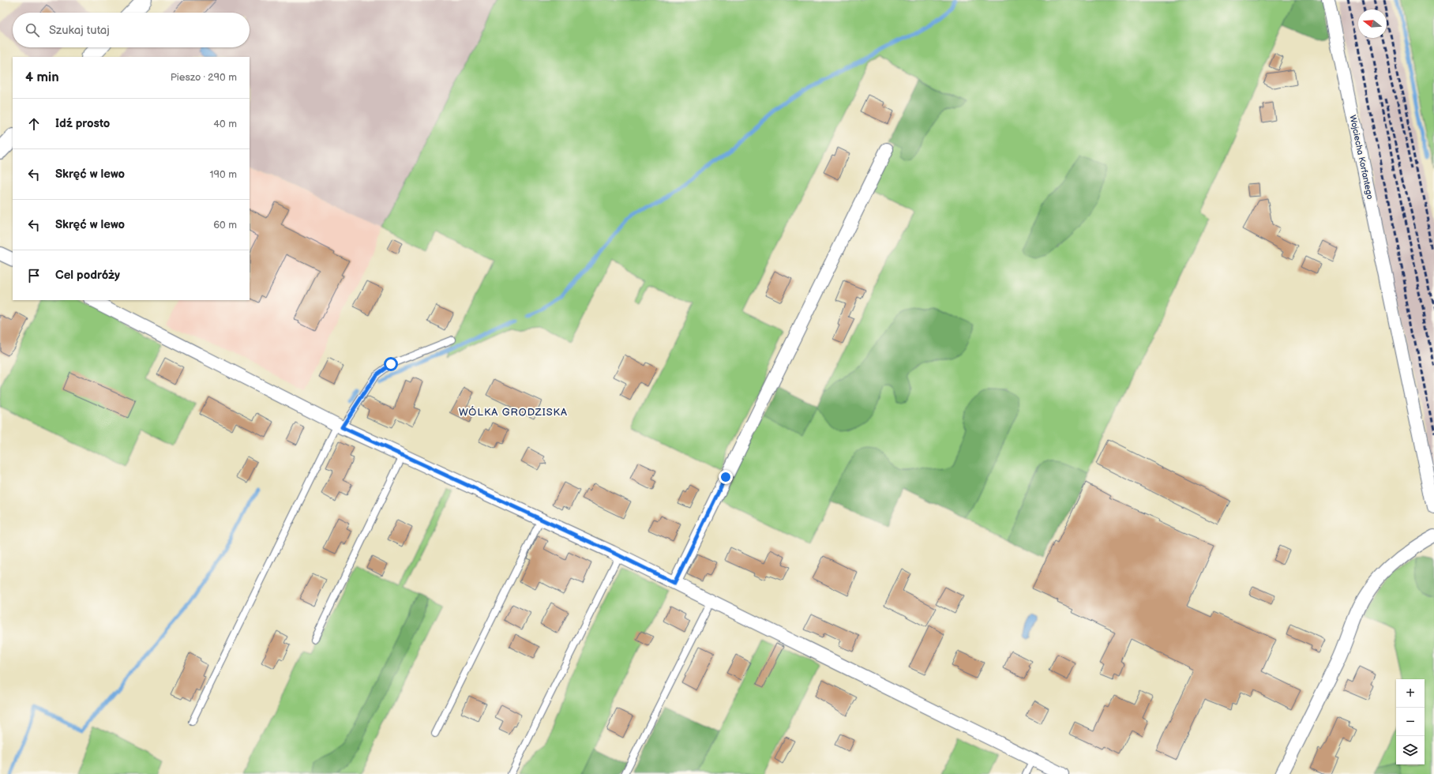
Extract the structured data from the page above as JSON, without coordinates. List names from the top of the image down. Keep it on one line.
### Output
{"streets":{"street":["Wojciecha Korfantego"]},"districts":["WÓLKA GRODZISKA"],"north":"left","page":{"search":"Szukaj tutaj","heading":["4 min","Pieszo · 290 m"],"list":[["Idź prosto","40 m"],["Skręć w lewo","190 m"],["Skręć w lewo","60 m"],"Cel podróży"],"map_buttons":["+","−"]}}
